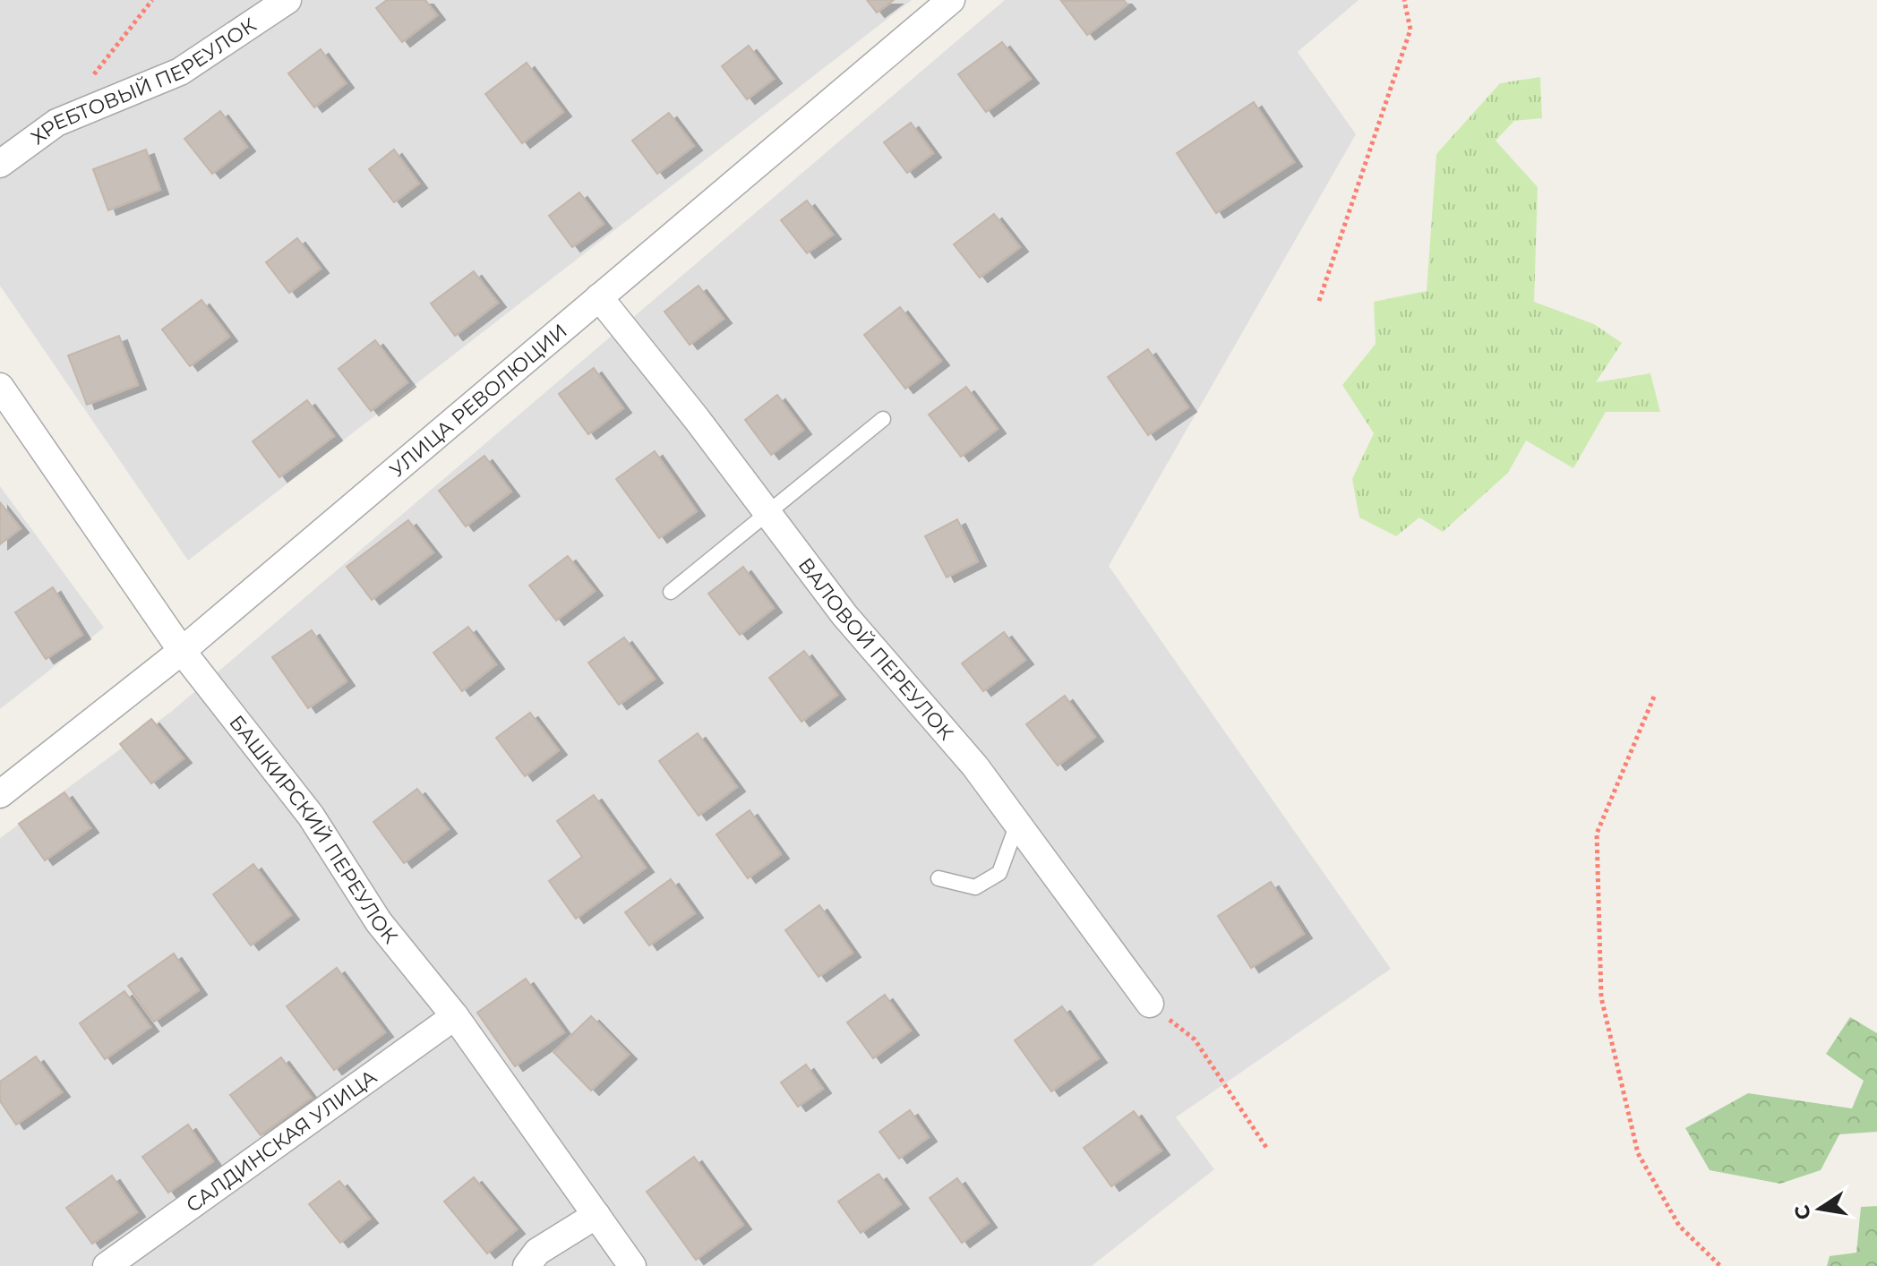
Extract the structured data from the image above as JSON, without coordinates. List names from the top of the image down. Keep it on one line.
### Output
{"streets":{"street":["ХРЕБТОВЫЙ ПЕРЕУЛОК","УЛИЦА РЕВОЛЮЦИИ","ВАЛОВОЙ ПЕРЕУЛОК","БАШКИРСКИЙ ПЕРЕУЛОК","САЛДИНСКАЯ УЛИЦА"]},"crossings":[["УЛИЦА РЕВОЛЮЦИИ","ВАЛОВОЙ ПЕРЕУЛОК"],["УЛИЦА РЕВОЛЮЦИИ","БАШКИРСКИЙ ПЕРЕУЛОК"],["БАШКИРСКИЙ ПЕРЕУЛОК","САЛДИНСКАЯ УЛИЦА"]],"north":"left"}
